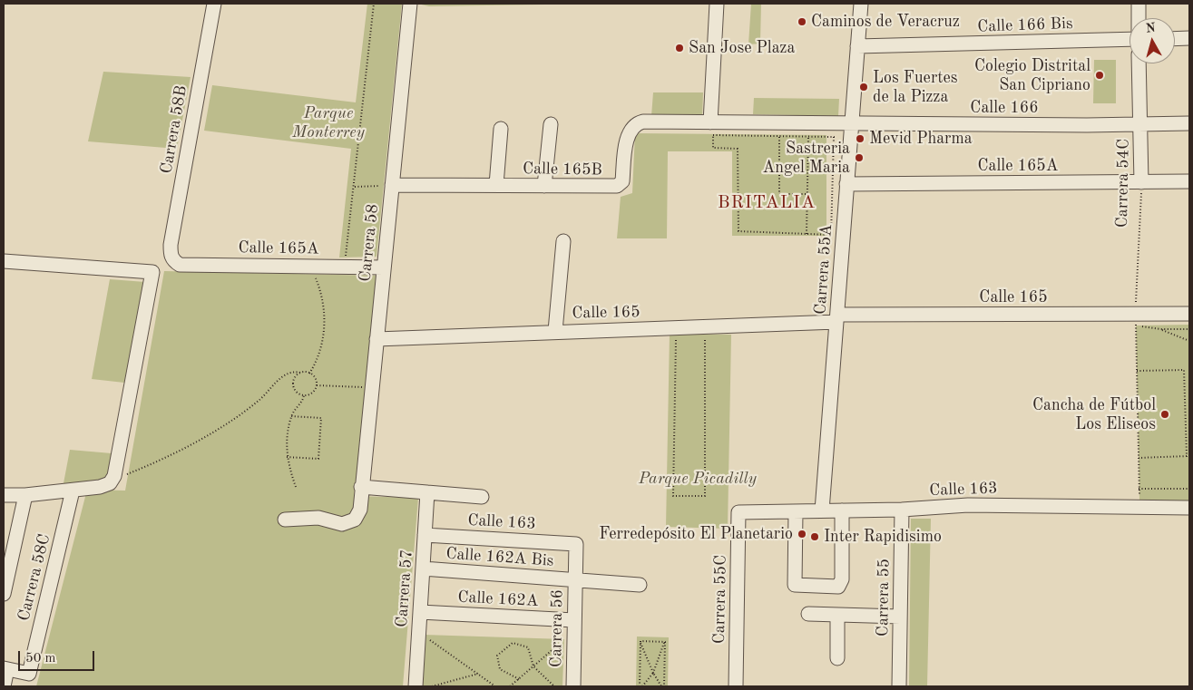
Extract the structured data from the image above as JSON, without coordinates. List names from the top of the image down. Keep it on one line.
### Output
{"streets":{"street":["Calle 166 Bis","Calle 166","Carrera 58B","Calle 165A","Calle 165B","Carrera 54C","Carrera 58","Carrera 55A","Calle 165","Calle 163","Calle 162A Bis","Carrera 58C","Carrera 57","Carrera 55","Calle 162A","Carrera 55C","Carrera 56"]},"crossings":[["Calle 166 Bis","Carrera 55A"],["Calle 166","Calle 165B"],["Calle 166","Carrera 54C"],["Calle 166","Carrera 55A"],["Carrera 58B","Calle 165A"],["Calle 165A","Carrera 54C"],["Calle 165A","Carrera 58"],["Calle 165A","Carrera 55A"],["Calle 165B","Carrera 58"],["Carrera 54C","Calle 165"],["Carrera 54C","Calle 163"],["Carrera 58","Calle 165"],["Carrera 58","Calle 163"],["Carrera 55A","Calle 165"],["Carrera 55A","Calle 163"],["Calle 163","Carrera 57"],["Calle 163","Carrera 55"],["Calle 163","Carrera 55C"],["Calle 163","Carrera 56"],["Calle 162A Bis","Carrera 57"],["Calle 162A Bis","Carrera 56"],["Carrera 57","Calle 162A"],["Calle 162A","Carrera 56"]],"districts":["BRITALIA"],"parks":["Parque Monterrey","Parque Picadilly"],"places":["Caminos de Veracruz","San Jose Plaza","Colegio Distrital San Cipriano","Los Fuertes de la Pizza","Mevid Pharma","Sastreria Angel Maria","Cancha de Fútbol Los Eliseos","Ferredepósito El Planetario","Inter Rapidisimo"],"scale_bar":"50 m","north":"top"}
